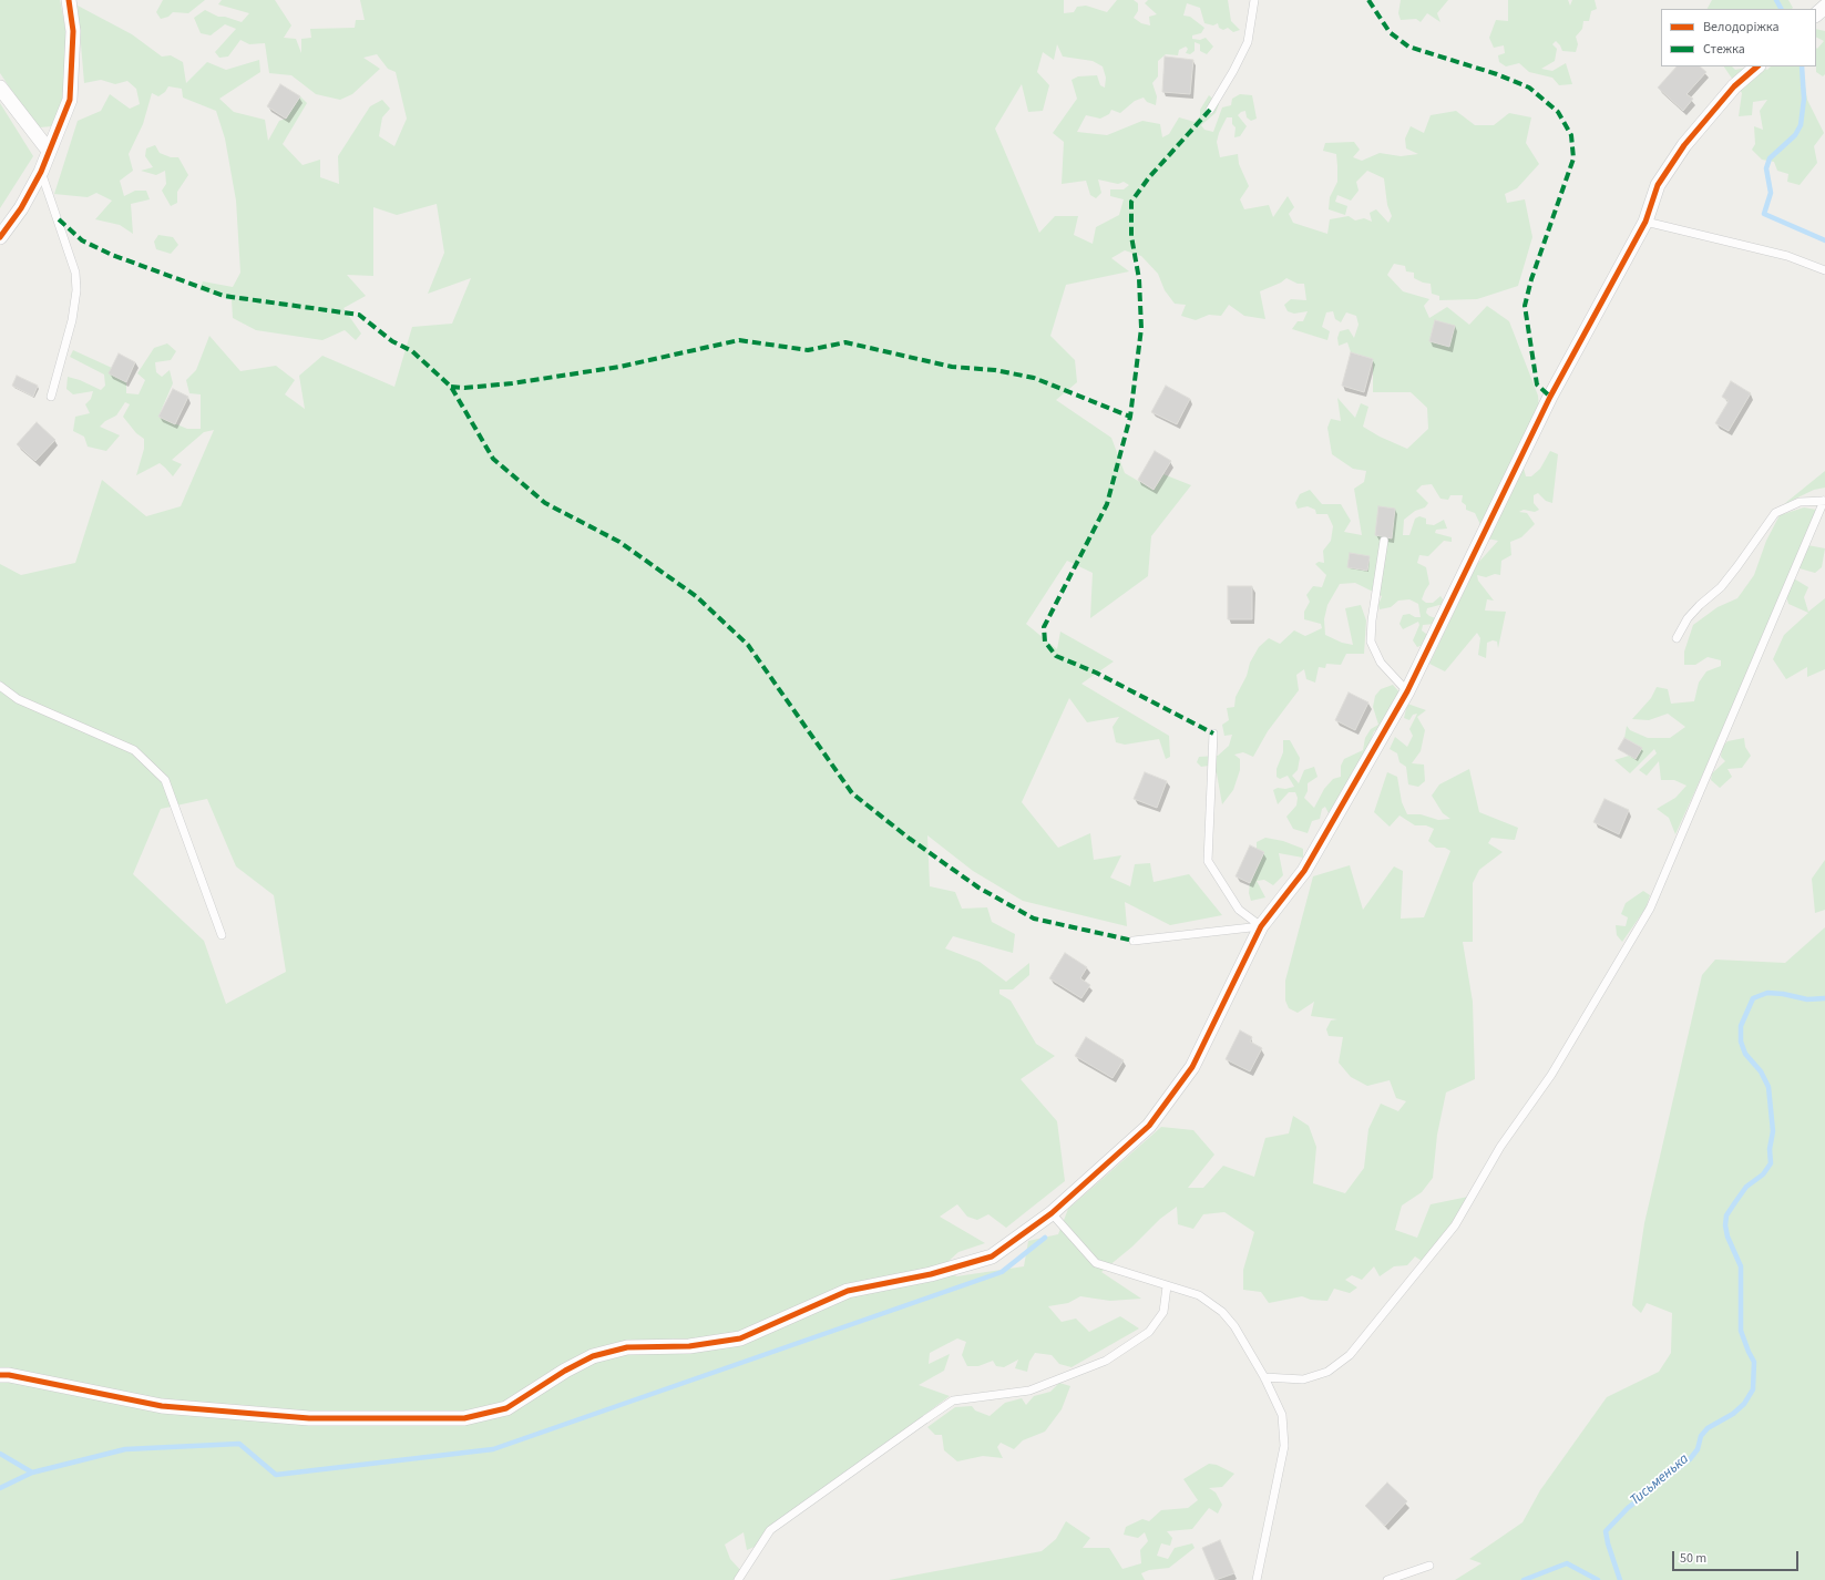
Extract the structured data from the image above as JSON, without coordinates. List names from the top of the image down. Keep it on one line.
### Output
{"water":["Тисьменька"],"legend":["Велодоріжка","Стежка"],"scale_bar":"50 m"}
